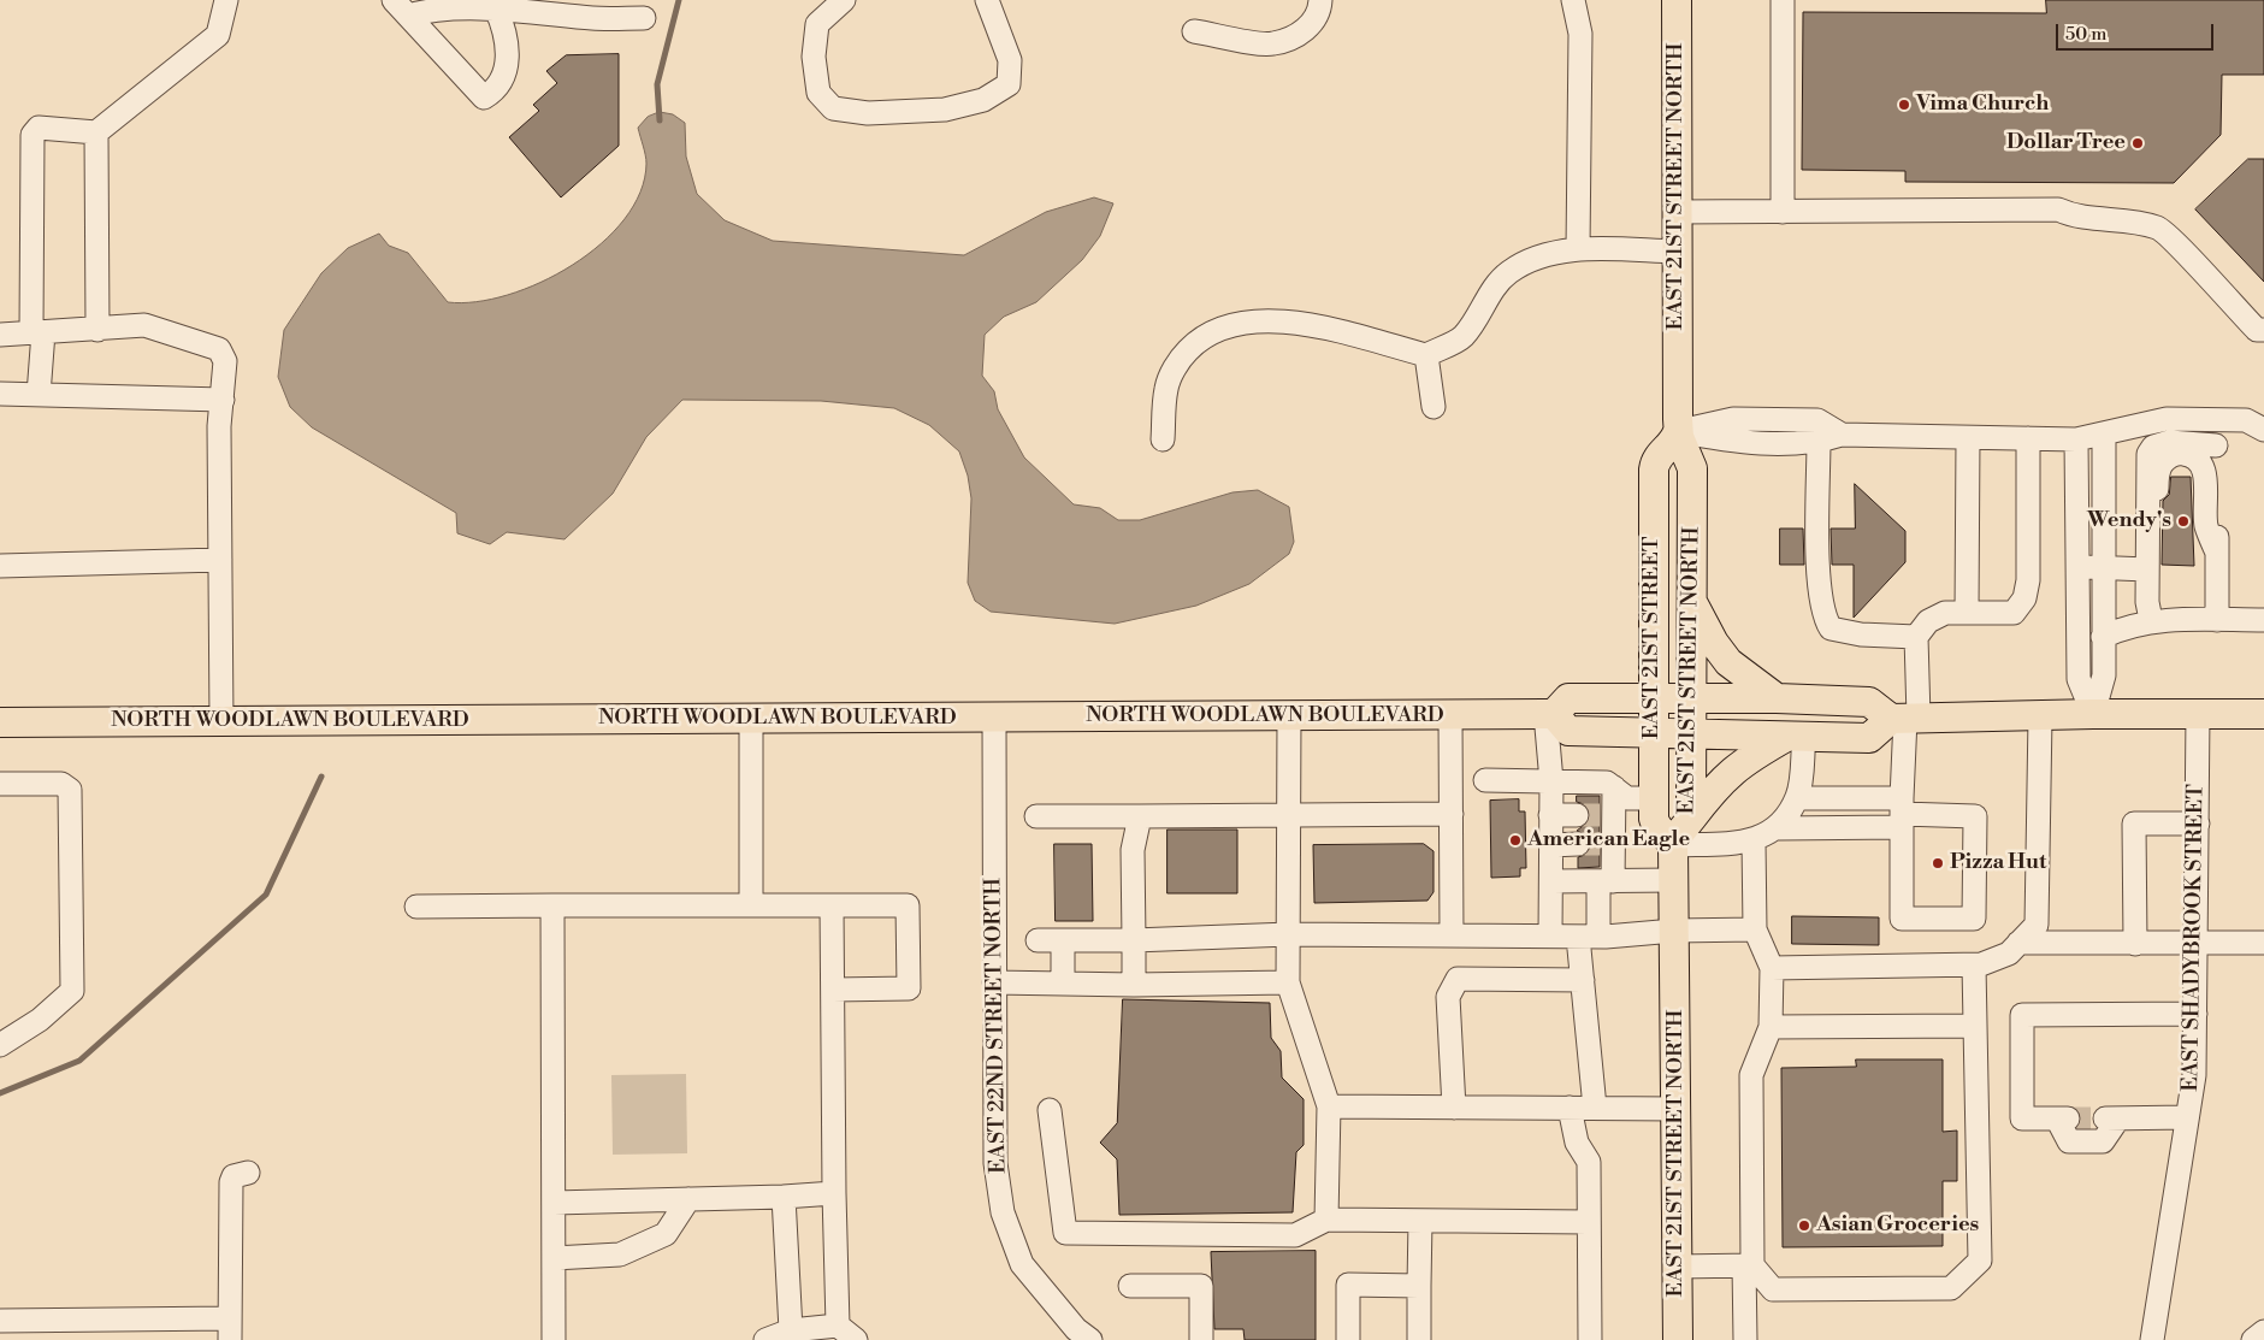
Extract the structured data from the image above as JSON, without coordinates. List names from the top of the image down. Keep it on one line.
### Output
{"streets":{"main road":["EAST 21ST STREET NORTH","EAST 21ST STREET","NORTH WOODLAWN BOULEVARD"],"street":["EAST SHADYBROOK STREET","EAST 22ND STREET NORTH"]},"crossings":[["EAST 21ST STREET NORTH","EAST 21ST STREET"],["NORTH WOODLAWN BOULEVARD","EAST 22ND STREET NORTH"]],"places":["Vima Church","Dollar Tree","Wendy's","American Eagle","Pizza Hut","Asian Groceries"],"scale_bar":"50 m"}
